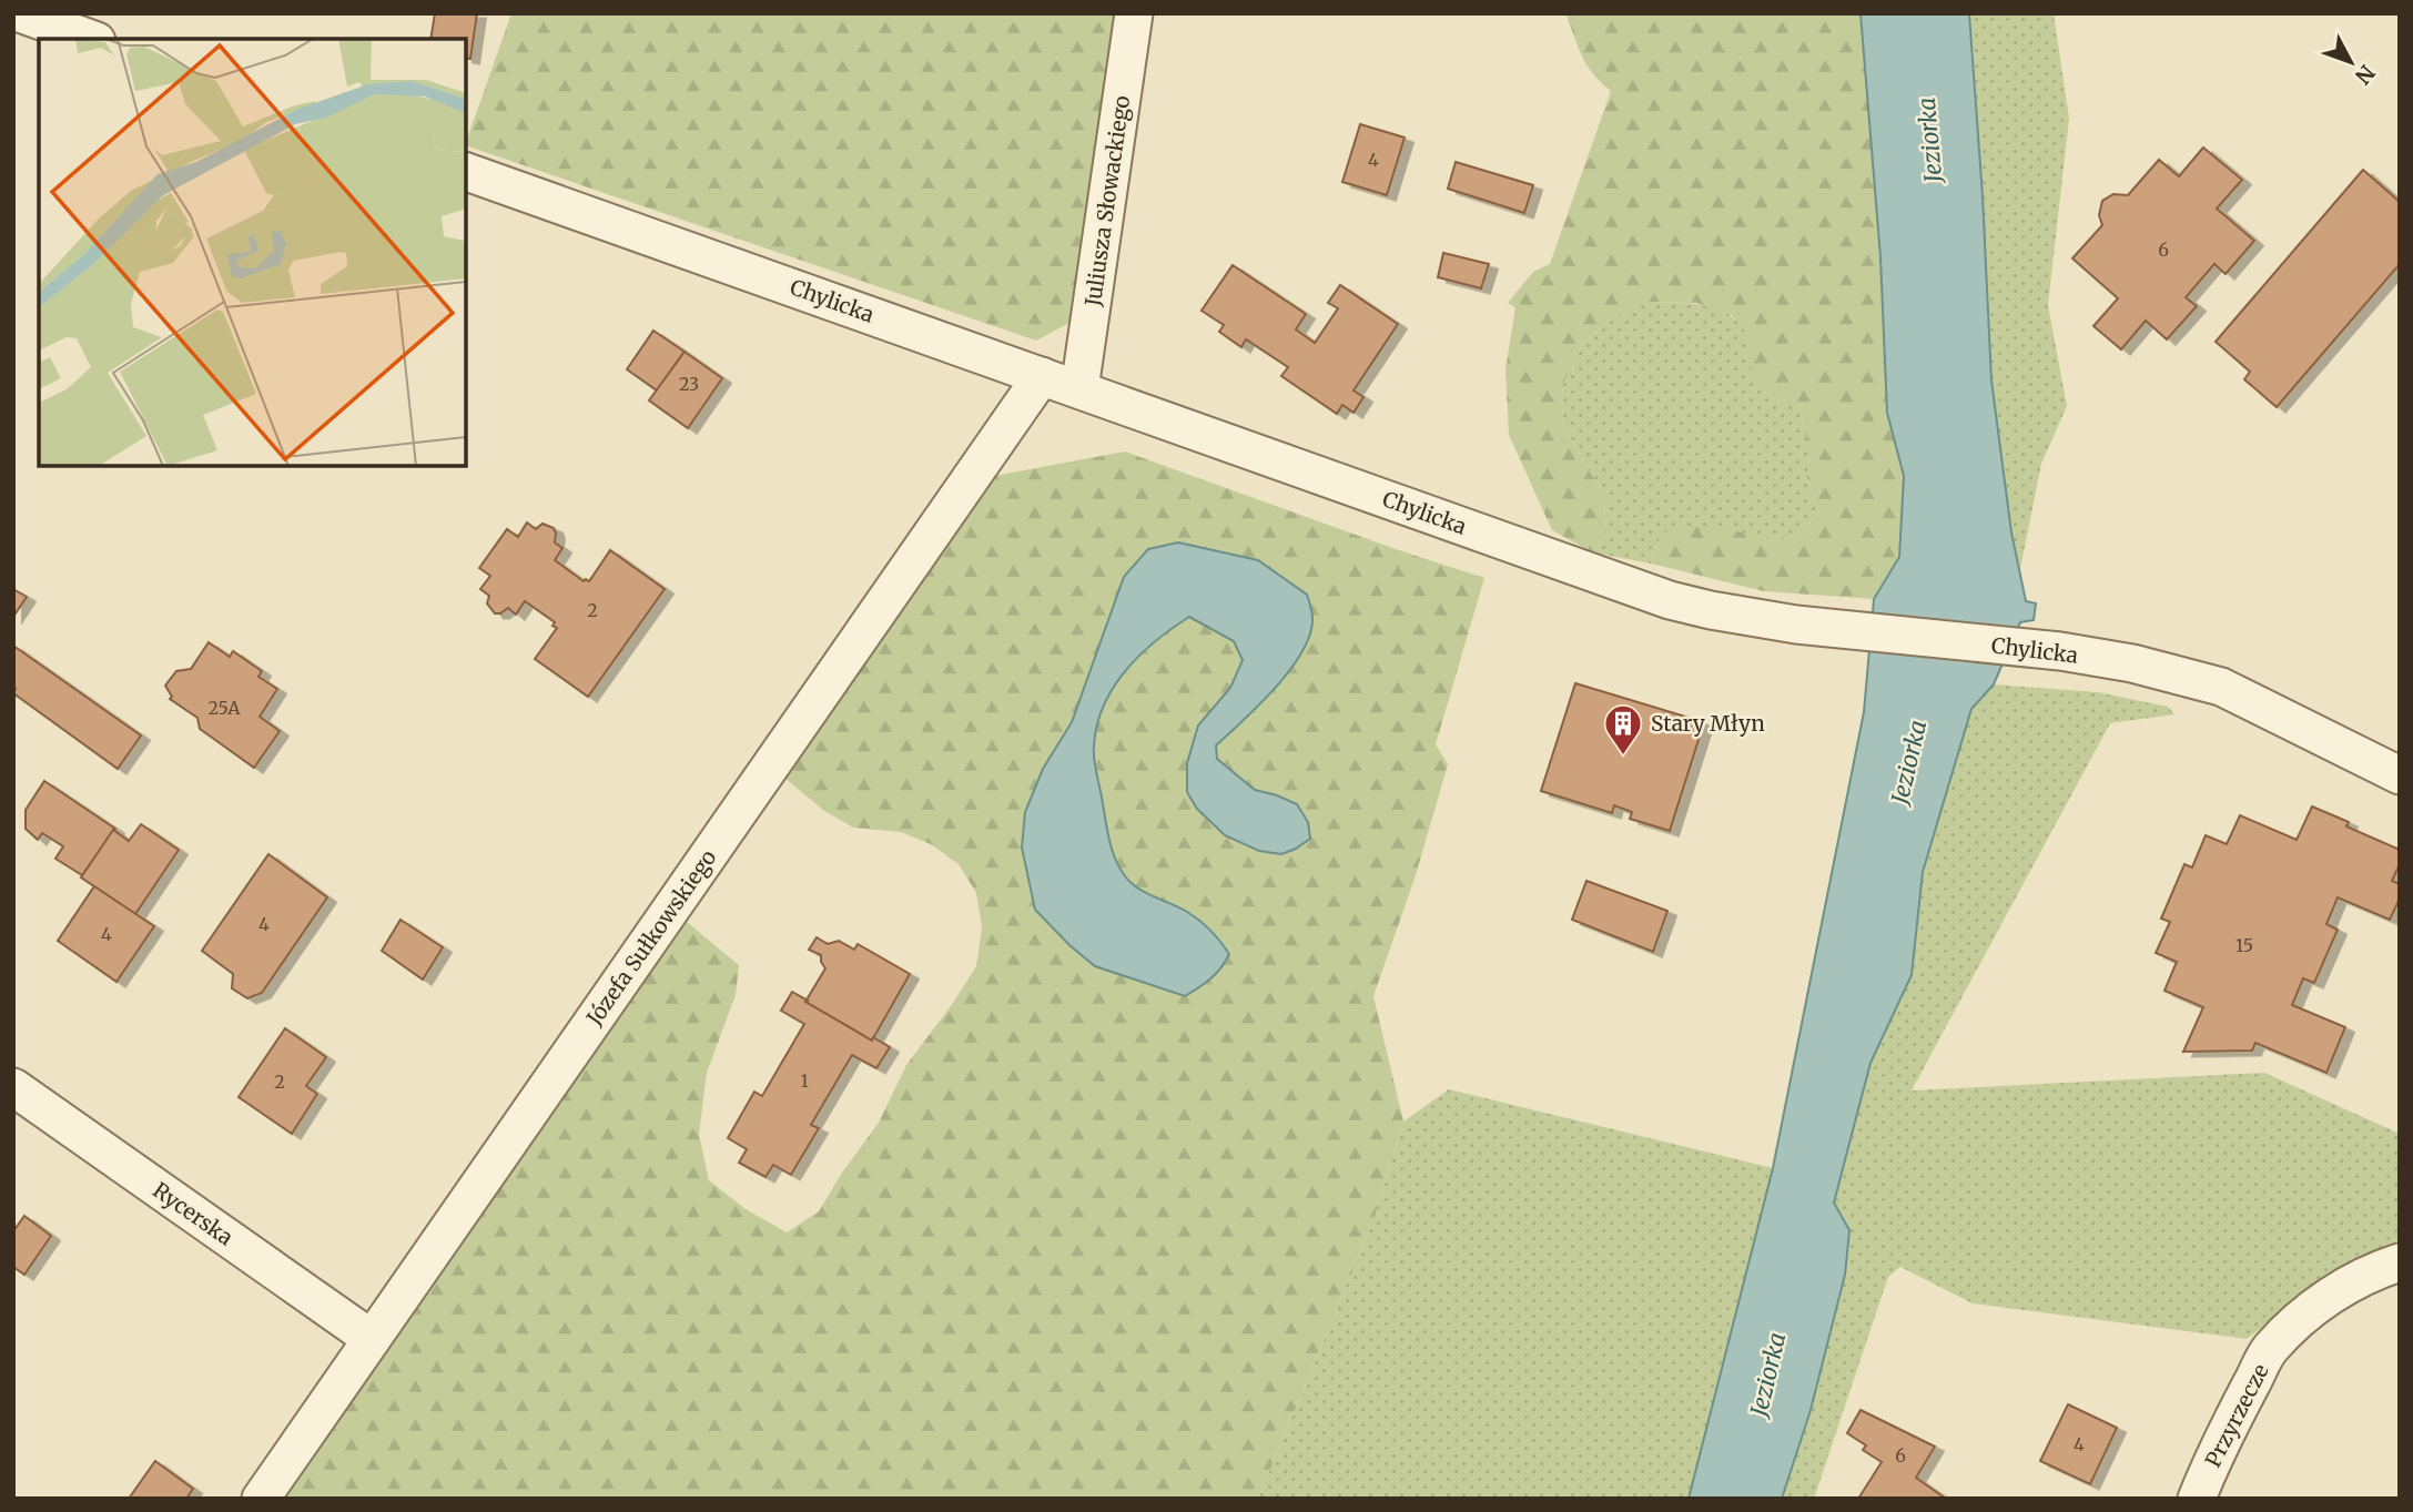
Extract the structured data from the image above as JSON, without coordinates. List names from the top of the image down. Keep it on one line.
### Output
{"streets":{"street":["Juliusza Słowackiego","Chylicka","Józefa Sułkowskiego","Rycerska","Przyrzecze"]},"crossings":[["Juliusza Słowackiego","Chylicka"],["Chylicka","Józefa Sułkowskiego"],["Józefa Sułkowskiego","Rycerska"]],"water":["Jeziorka"],"places":{"building":["Stary Młyn"]},"house_numbers":["4","6","23","2","25A","4","4","15","1","2","4","6"],"north":"bottom right"}
